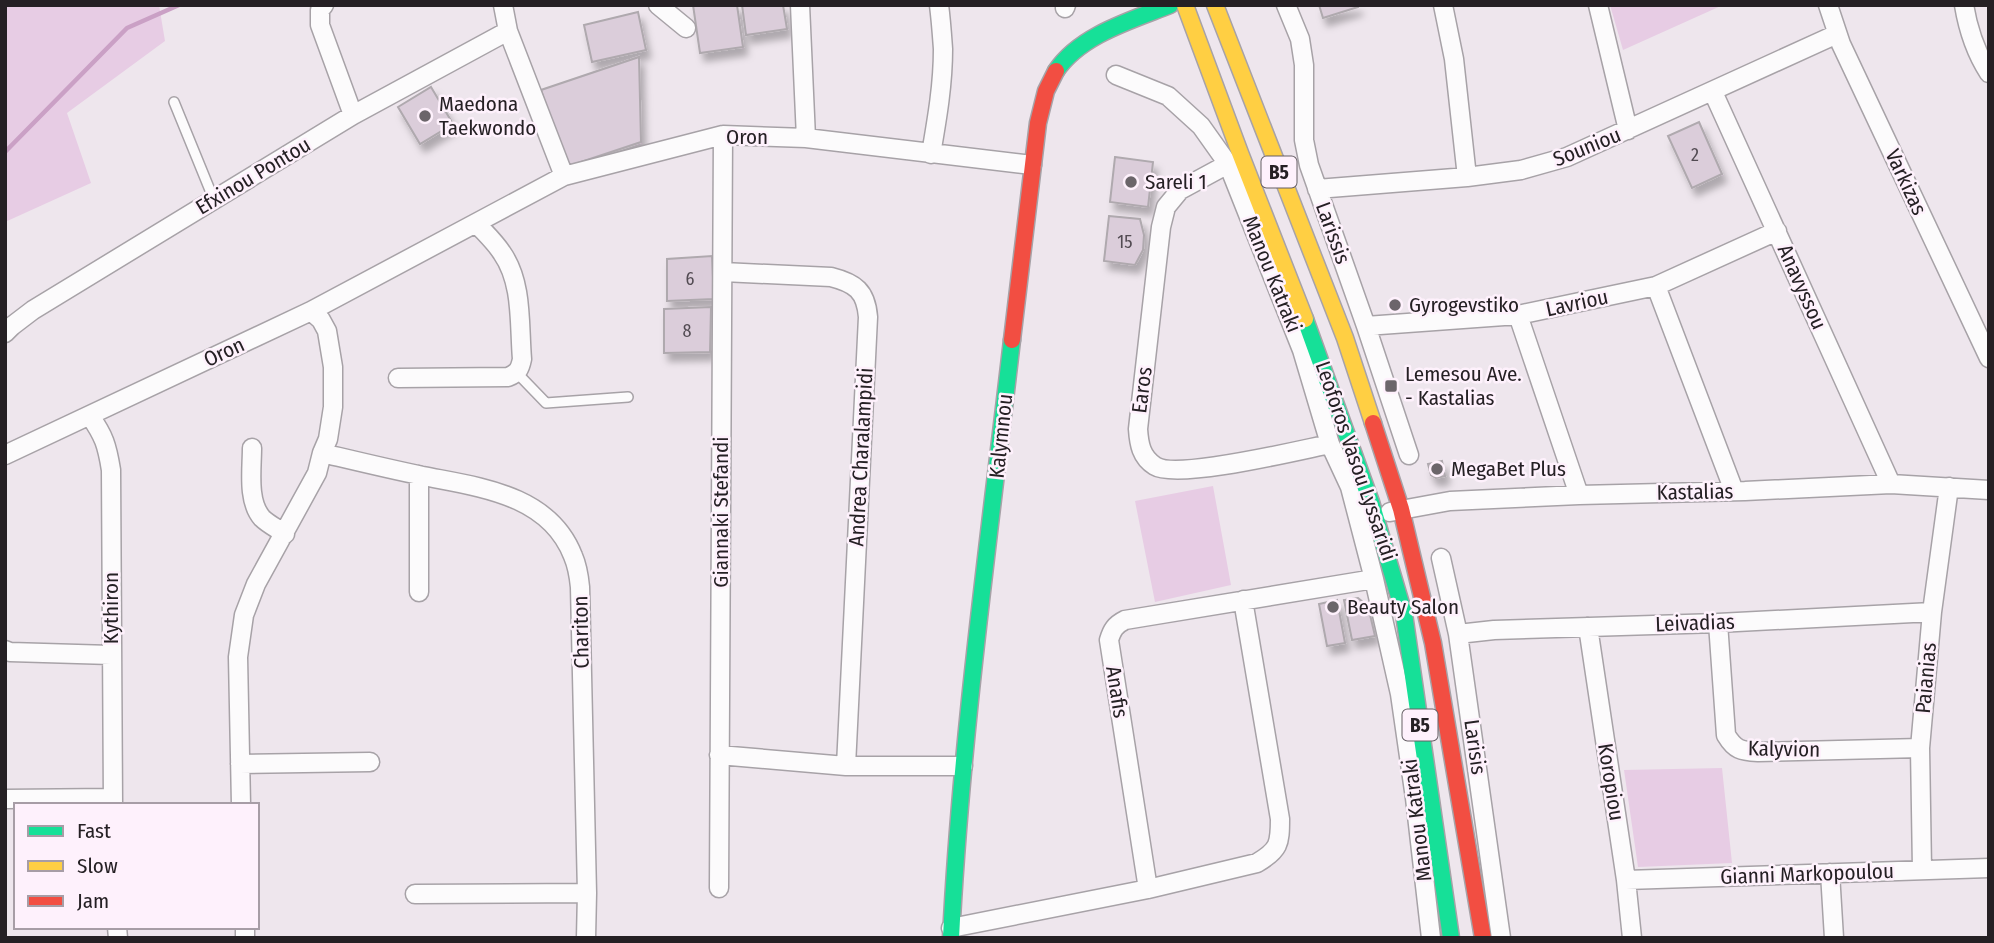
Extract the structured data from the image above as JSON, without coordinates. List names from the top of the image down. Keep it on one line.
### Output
{"streets":{"main road":["B5","Kalymnou","Leoforos Vasou Lyssaridi"],"street":["Oron","Souniou","Efxinou Pontou","Varkizas","Larissis","Manou Katraki","Anavyssou","Lavriou","Earos","Andrea Charalampidi","Kastalias","Giannaki Stefandi","Kythiron","Leivadias","Chariton","Paianias","Anafis","Larisis","Kalyvion","Koropiou","Gianni Markopoulou"]},"crossings":[["Oron","Kalymnou"],["Oron","Giannaki Stefandi"],["Oron","Kythiron"],["Souniou","Varkizas"],["Souniou","Larissis"],["Souniou","Anavyssou"],["Larissis","Lavriou"],["Manou Katraki","Earos"],["Manou Katraki","Anafis"],["Anavyssou","Lavriou"],["Anavyssou","Kastalias"],["Andrea Charalampidi","Giannaki Stefandi"],["Leoforos Vasou Lyssaridi","Kastalias"],["Kastalias","Paianias"],["Leivadias","Paianias"],["Leivadias","Larisis"],["Leivadias","Kalyvion"],["Leivadias","Koropiou"],["Paianias","Kalyvion"],["Paianias","Gianni Markopoulou"],["Koropiou","Gianni Markopoulou"]],"places":{"other":["Maedona Taekwondo","Sareli 1","Gyrogevstiko","MegaBet Plus","Beauty Salon"],"transit":["Lemesou Ave. - Kastalias"]},"house_numbers":["2","15","6","8"],"legend":["Fast","Slow","Jam"]}
